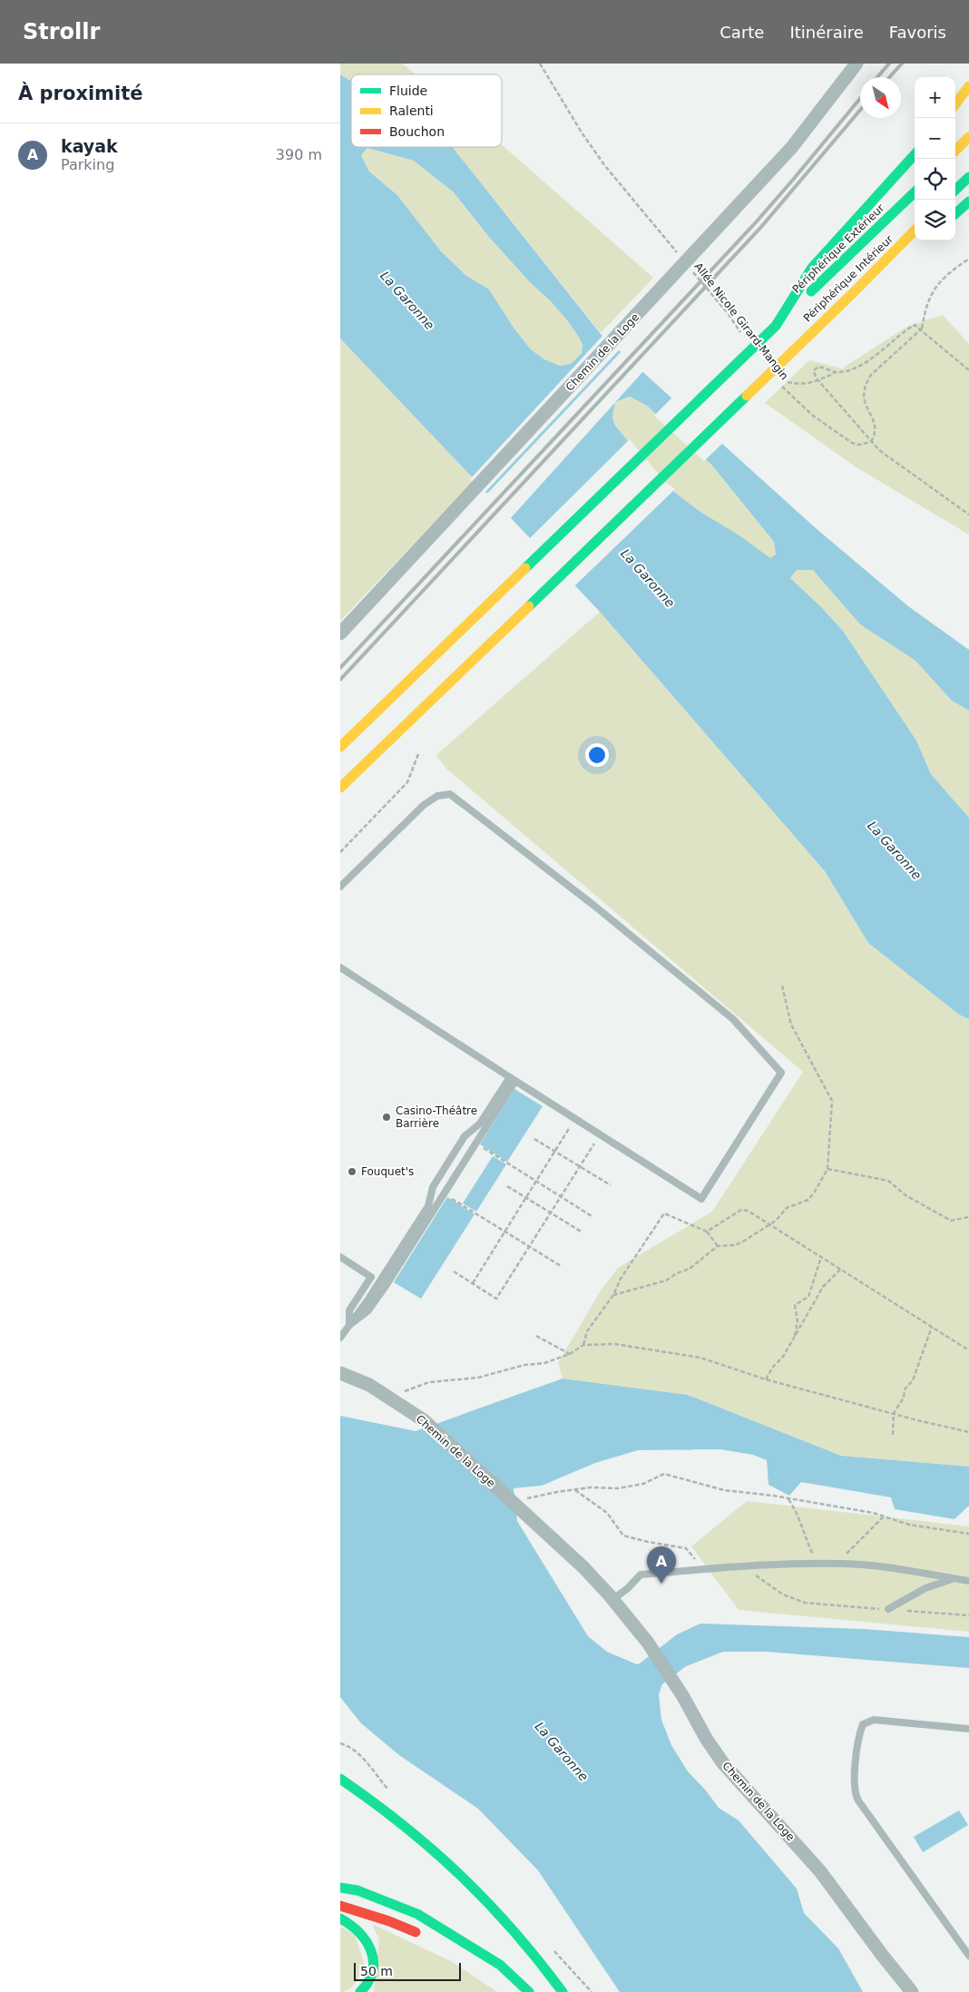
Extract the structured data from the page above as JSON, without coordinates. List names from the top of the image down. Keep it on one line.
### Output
{"streets":{"main road":["Périphérique Extérieur","Périphérique Intérieur"],"street":["Chemin de la Loge"],"path":["Allée Nicole Girard-Mangin"]},"water":["La Garonne"],"places":["Casino-Théâtre Barrière","Fouquet's"],"legend":["Fluide","Ralenti","Bouchon"],"scale_bar":"50 m","north":"bottom right","page":{"header":"Strollr","nav":["Carte","Itinéraire","Favoris"],"heading":"À proximité","map_buttons":["+","−"],"list":[{"mark":"A","name":"kayak","note":"Parking","value":"390 m"}],"pins":"A","scale":"50 m"}}
